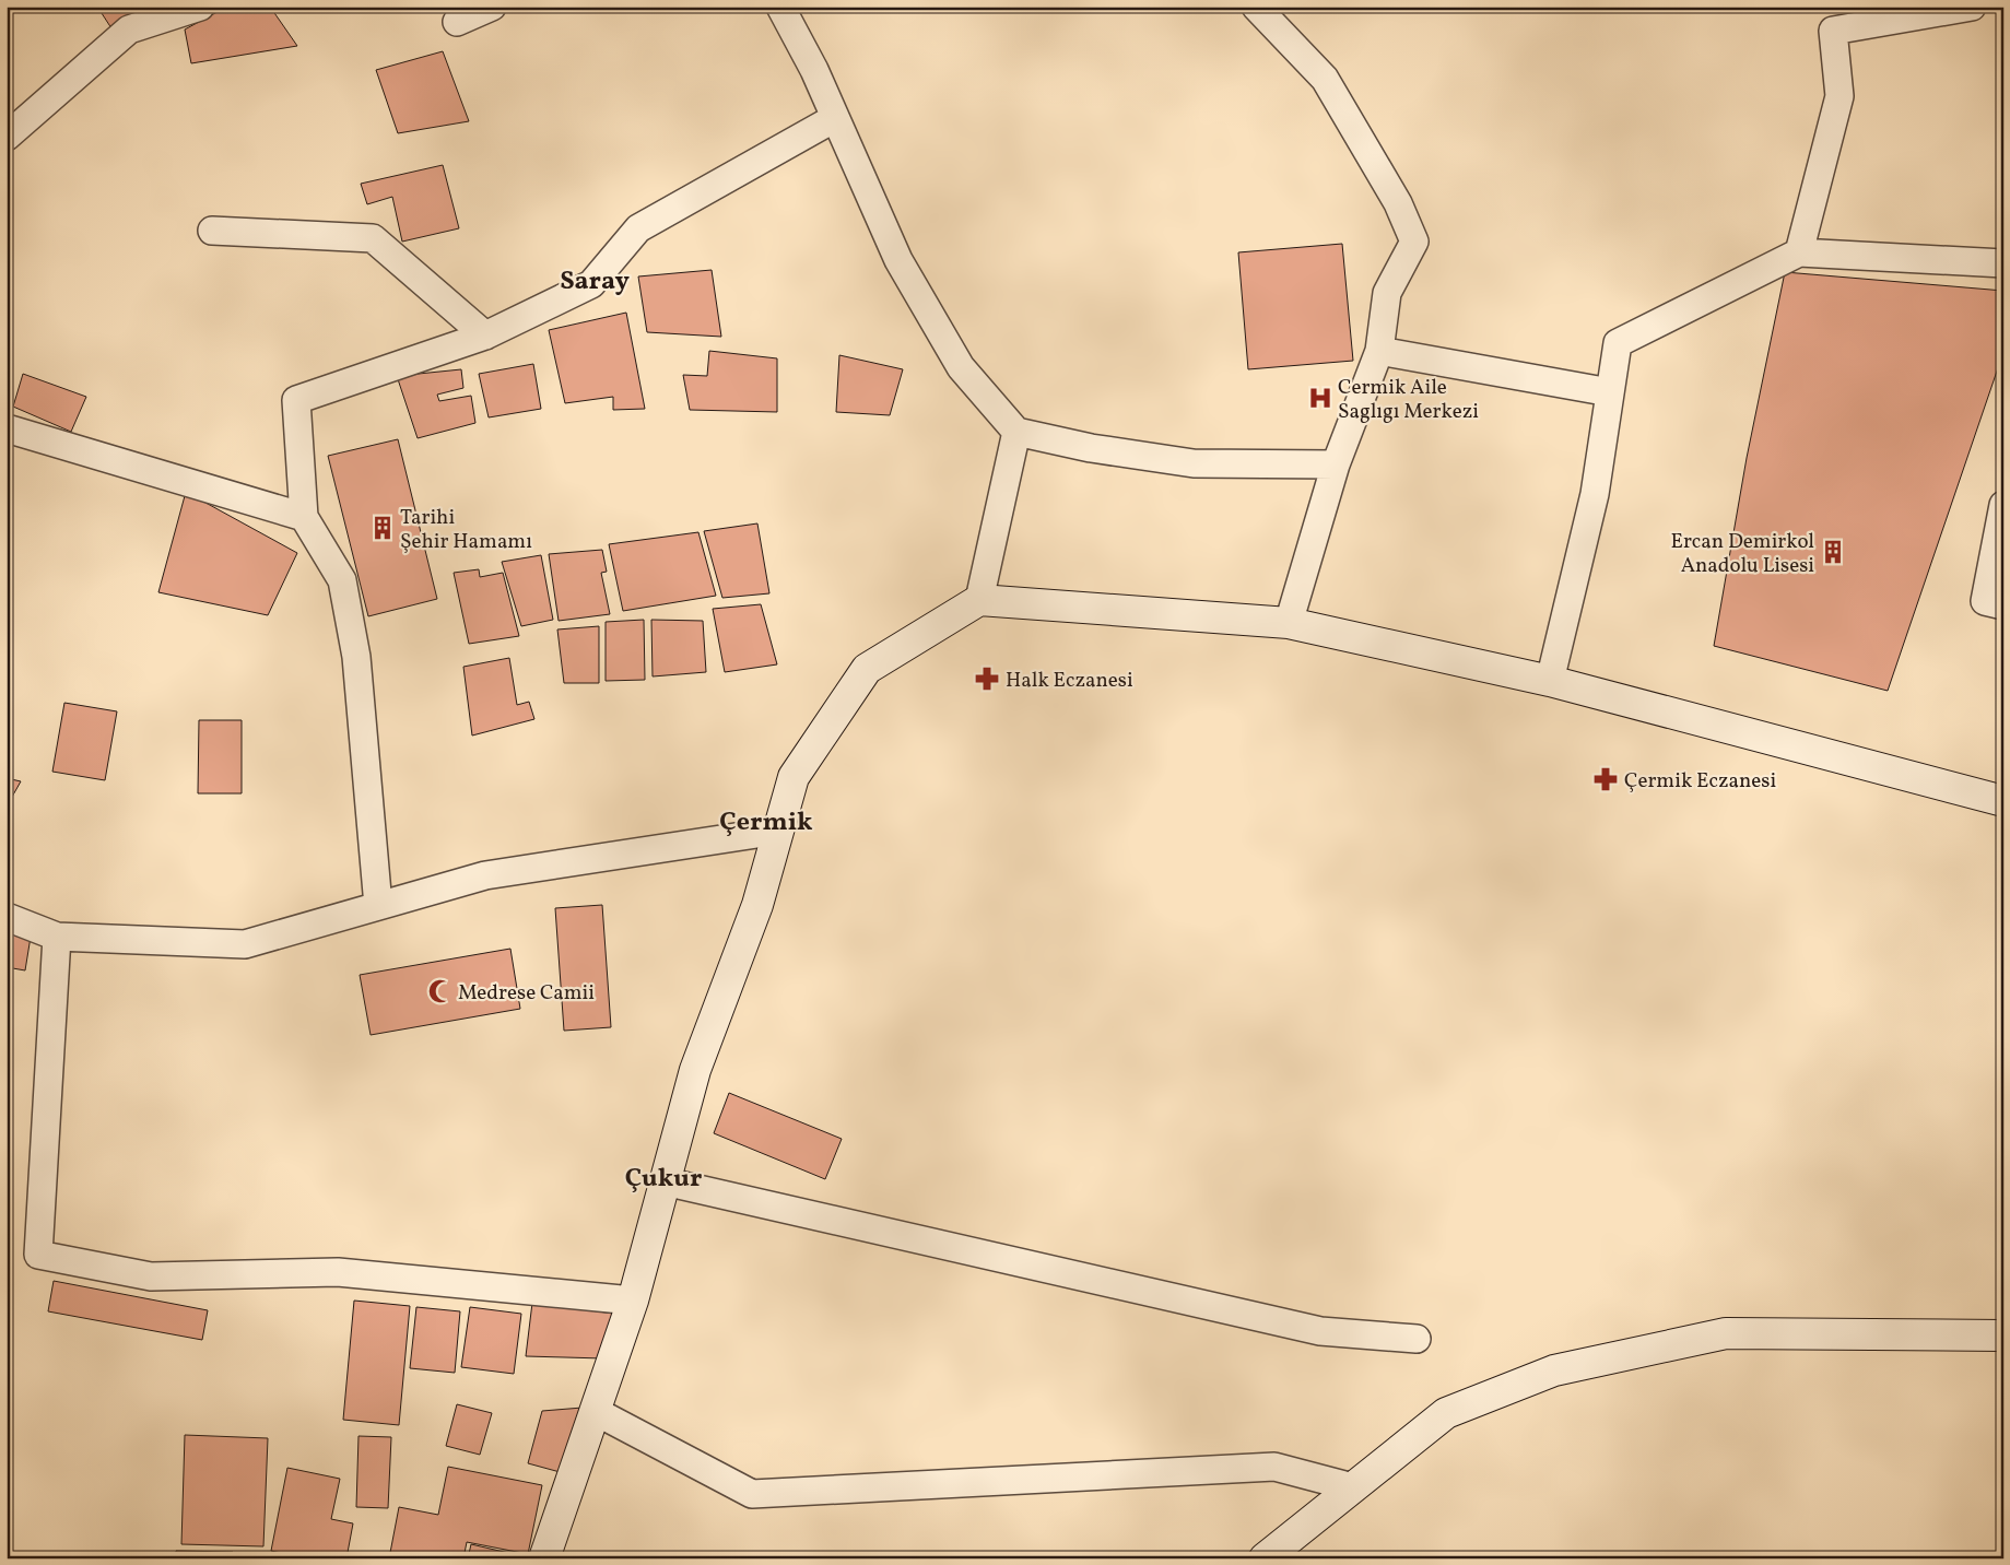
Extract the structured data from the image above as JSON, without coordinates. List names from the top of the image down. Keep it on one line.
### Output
{"districts":["Saray","Çermik","Çukur"],"places":{"hospital":["Cermik Aile Saglıgı Merkezi"],"building":["Tarihi Şehir Hamamı","Ercan Demirkol Anadolu Lisesi"],"pharmacy":["Halk Eczanesi","Çermik Eczanesi"],"mosque":["Medrese Camii"]}}
